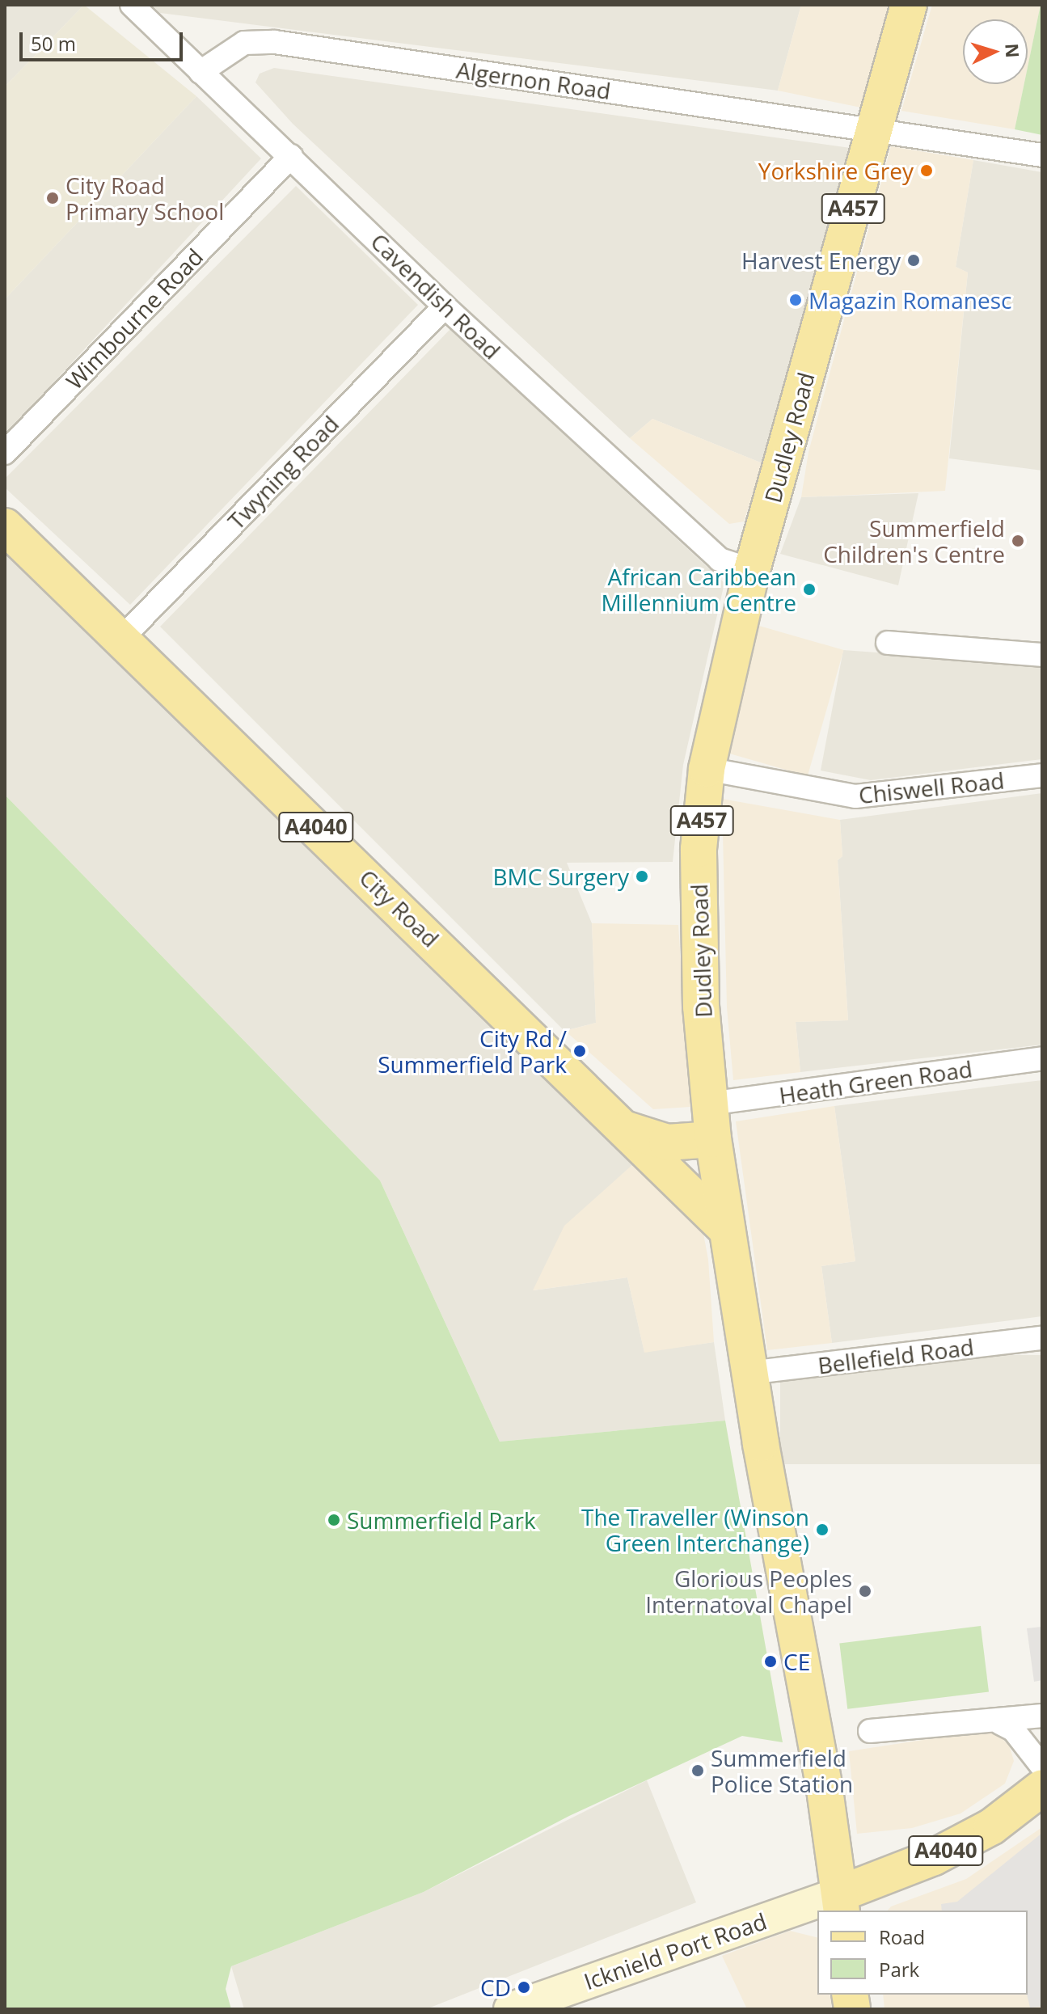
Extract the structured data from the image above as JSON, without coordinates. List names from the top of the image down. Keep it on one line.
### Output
{"streets":{"main road":["A457","Dudley Road","A4040","City Road","Icknield Port Road"],"street":["Algernon Road","Cavendish Road","Wimbourne Road","Twyning Road","Chiswell Road","Heath Green Road","Bellefield Road"]},"crossings":[["Algernon Road","Cavendish Road"],["Algernon Road","Dudley Road"],["Cavendish Road","Wimbourne Road"],["Cavendish Road","Dudley Road"],["Cavendish Road","Twyning Road"],["Dudley Road","Chiswell Road"],["Dudley Road","A4040"],["Dudley Road","City Road"],["Dudley Road","Heath Green Road"],["Dudley Road","Bellefield Road"],["Dudley Road","Icknield Port Road"],["Twyning Road","City Road"],["A4040","Icknield Port Road"]],"places":["Yorkshire Grey","City Road Primary School","Harvest Energy","Magazin Romanesc","Summerfield Children's Centre","African Caribbean Millennium Centre","BMC Surgery","City Rd / Summerfield Park","Summerfield Park","The Traveller (Winson Green Interchange)","Glorious Peoples Internatoval Chapel","CE","Summerfield Police Station","CD"],"legend":["Road","Park"],"scale_bar":"50 m","north":"right"}
